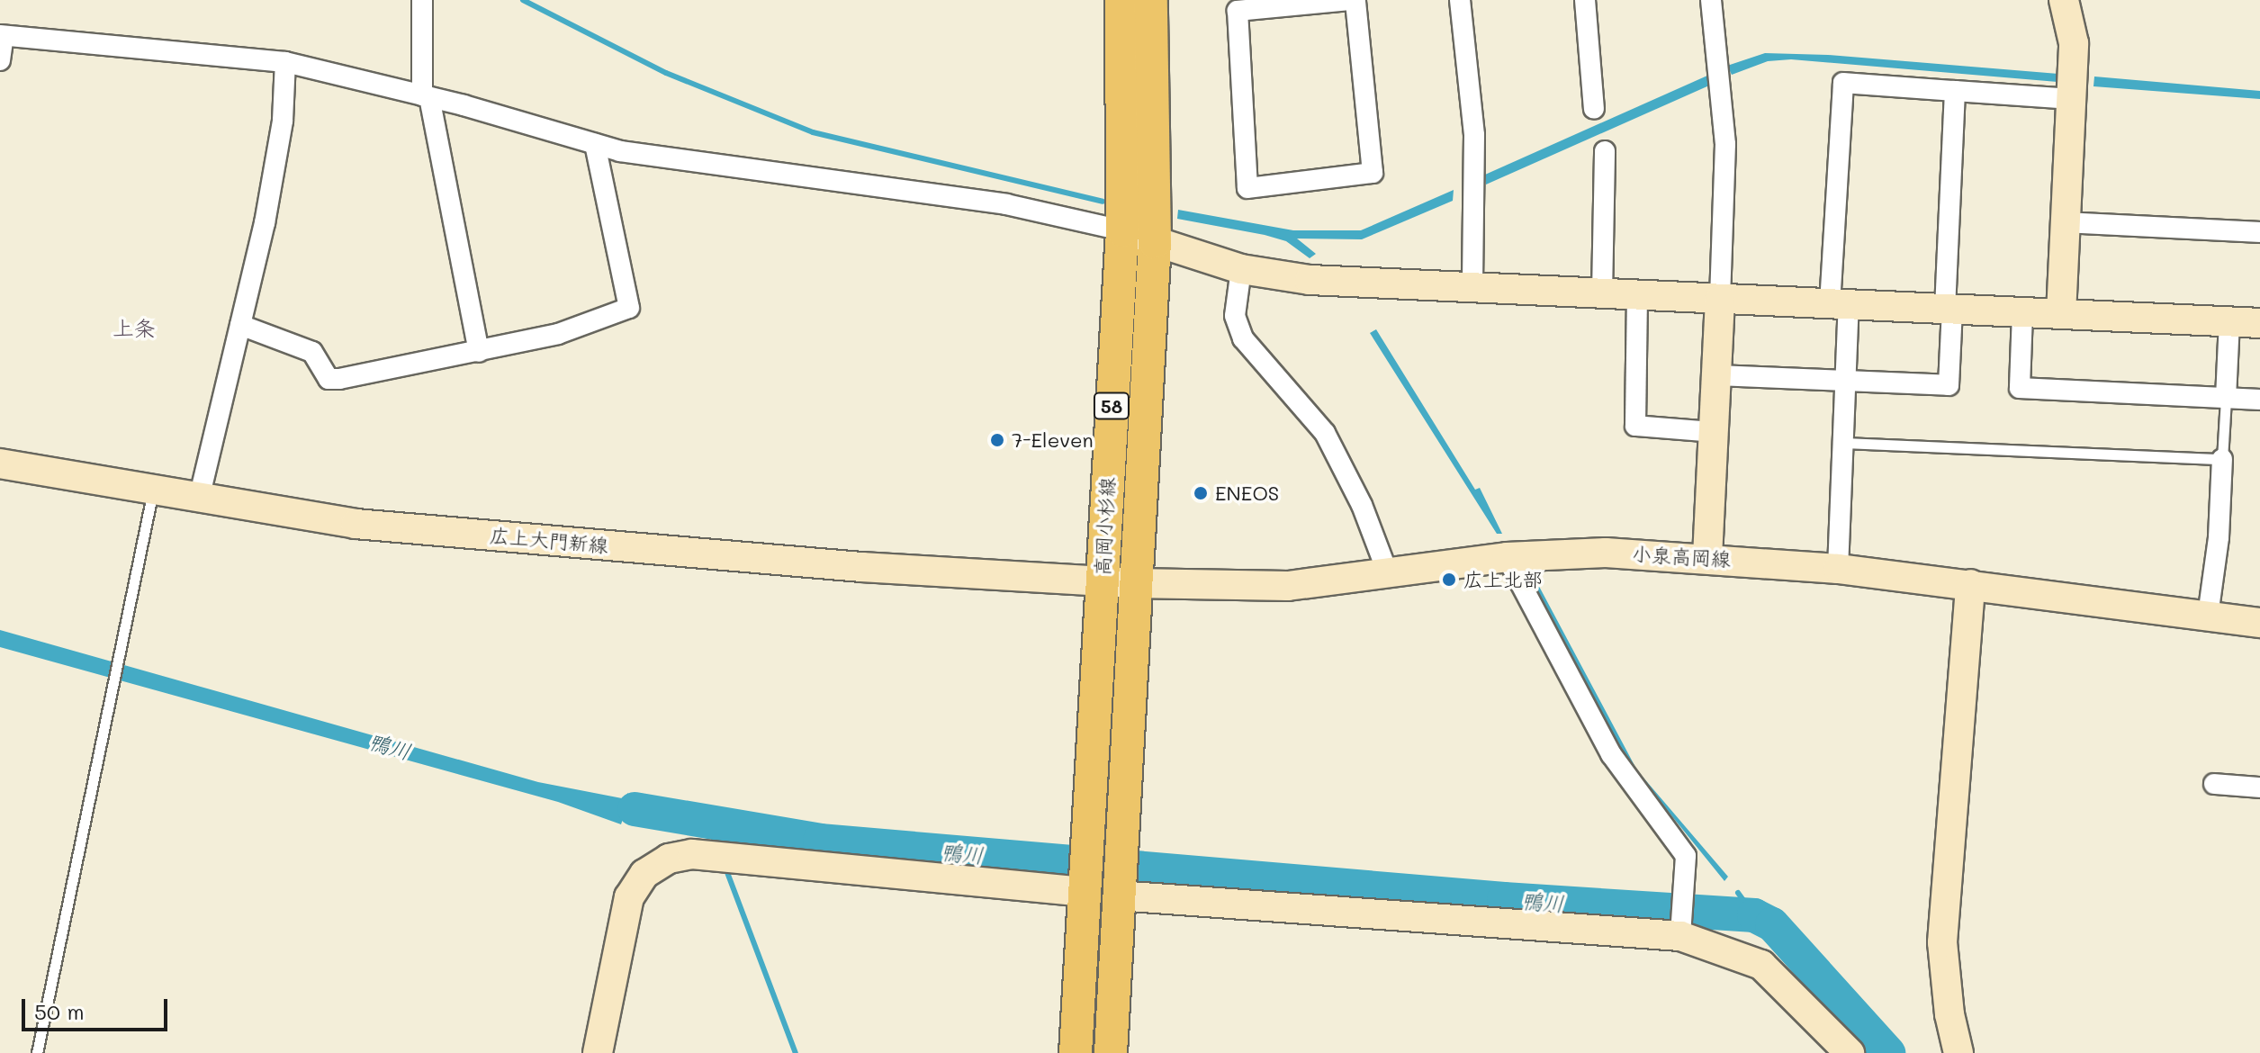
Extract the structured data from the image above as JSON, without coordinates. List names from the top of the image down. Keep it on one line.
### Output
{"streets":{"main road":["58","高岡小杉線"],"street":["広上大門新線","小泉高岡線"]},"crossings":[["高岡小杉線","広上大門新線"],["高岡小杉線","小泉高岡線"],["広上大門新線","小泉高岡線"]],"districts":["上条"],"water":["鴨川"],"places":["7-Eleven","ENEOS","広上北部"],"scale_bar":"50 m"}
